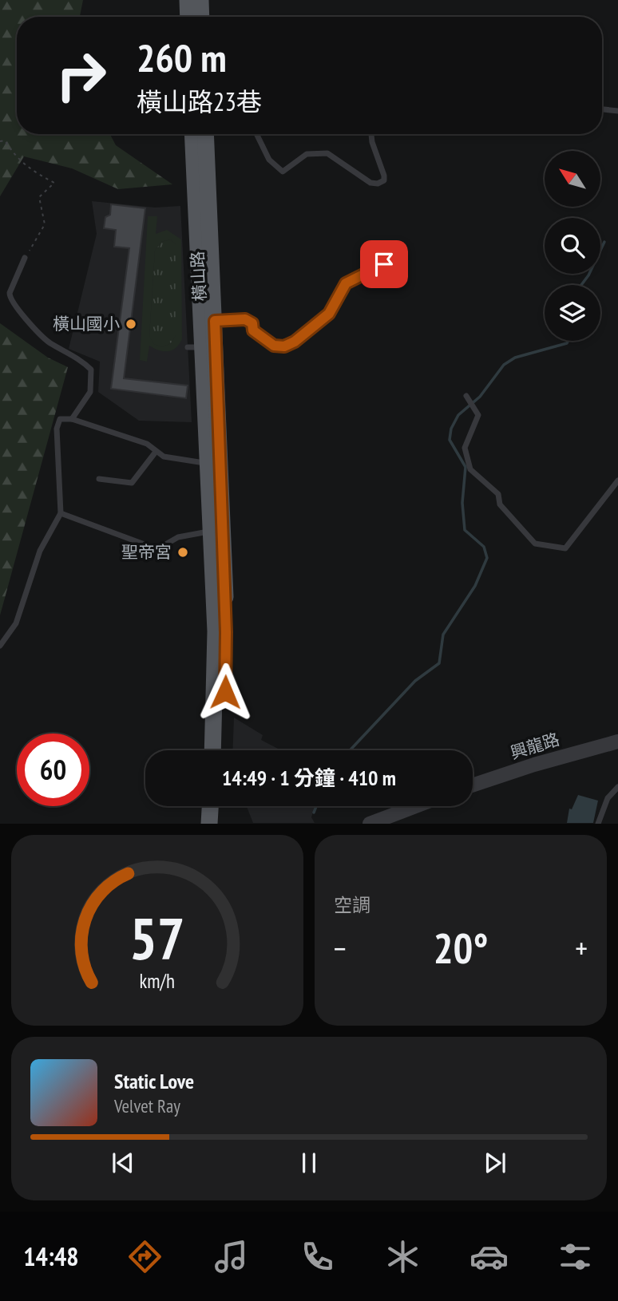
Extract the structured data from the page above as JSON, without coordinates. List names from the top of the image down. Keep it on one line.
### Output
{"streets":{"main road":["橫山路"],"street":["興龍路"]},"places":["橫山國小","聖帝宮"],"north":"top left","page":{"turn":["260 m","橫山路23巷"],"limit":"60","trip":"14:49 · 1 分鐘 · 410 m","tile":"空調","heat":["−","20°","+"],"song":["Static Love","Velvet Ray"],"tabs":"14:48","gauge":["57","km/h"]}}
